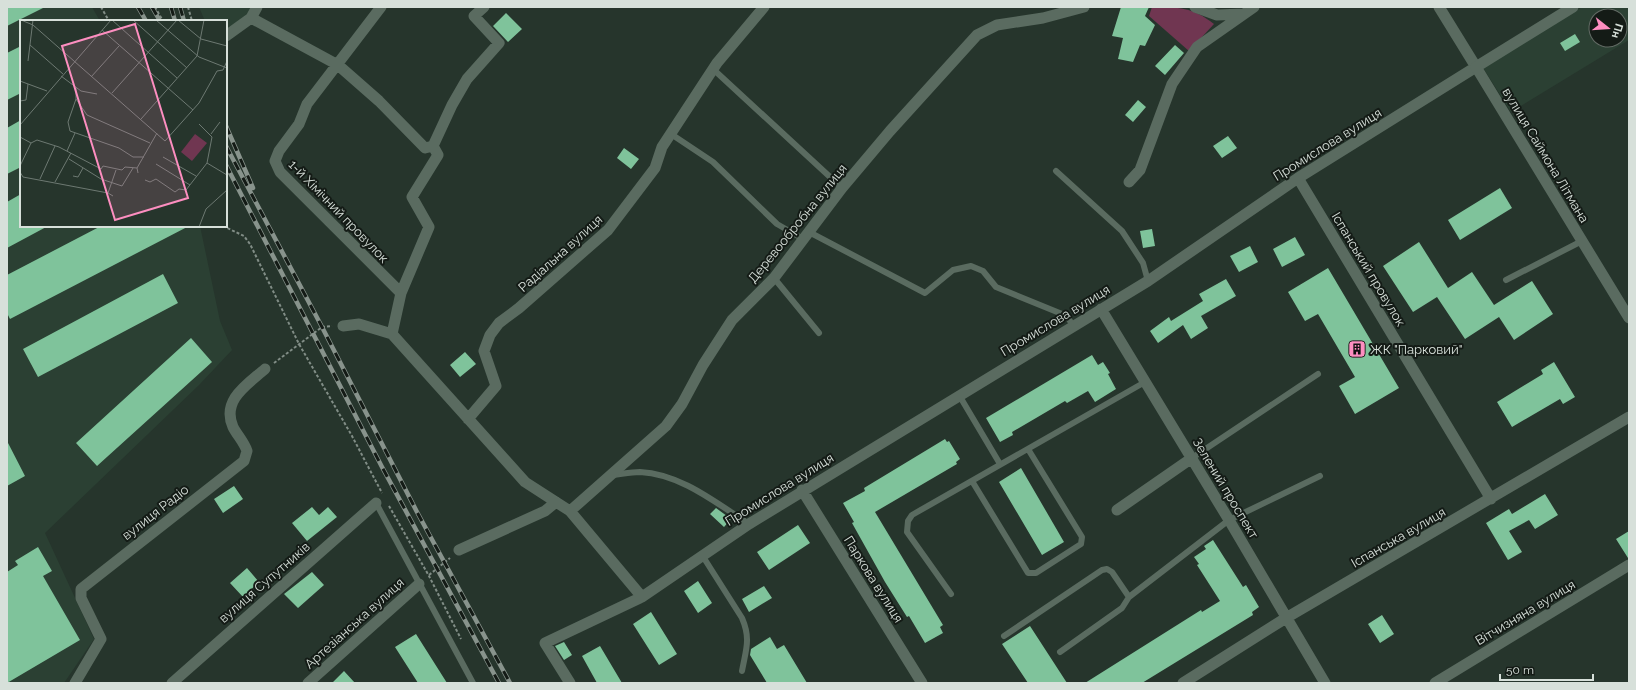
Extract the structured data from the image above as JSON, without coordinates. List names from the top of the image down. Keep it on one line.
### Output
{"streets":{"street":["Промислова вулиця","вулиця Саймона Літмана","1-й Хімічний провулок","Деревообробна вулиця","Радіальна вулиця","Іспанський провулок","Зелений проспект","вулиця Радіо","Іспанська вулиця","Паркова вулиця","вулиця Супутників","Вітчизняна вулиця","Артезіанська вулиця"]},"crossings":[["Промислова вулиця","вулиця Саймона Літмана"],["Промислова вулиця","Іспанський провулок"],["Промислова вулиця","Зелений проспект"],["Промислова вулиця","Паркова вулиця"],["Іспанський провулок","Іспанська вулиця"],["Зелений проспект","Іспанська вулиця"]],"places":{"building":["ЖК \"Парковий\""]},"scale_bar":"50 m","north":"right"}
